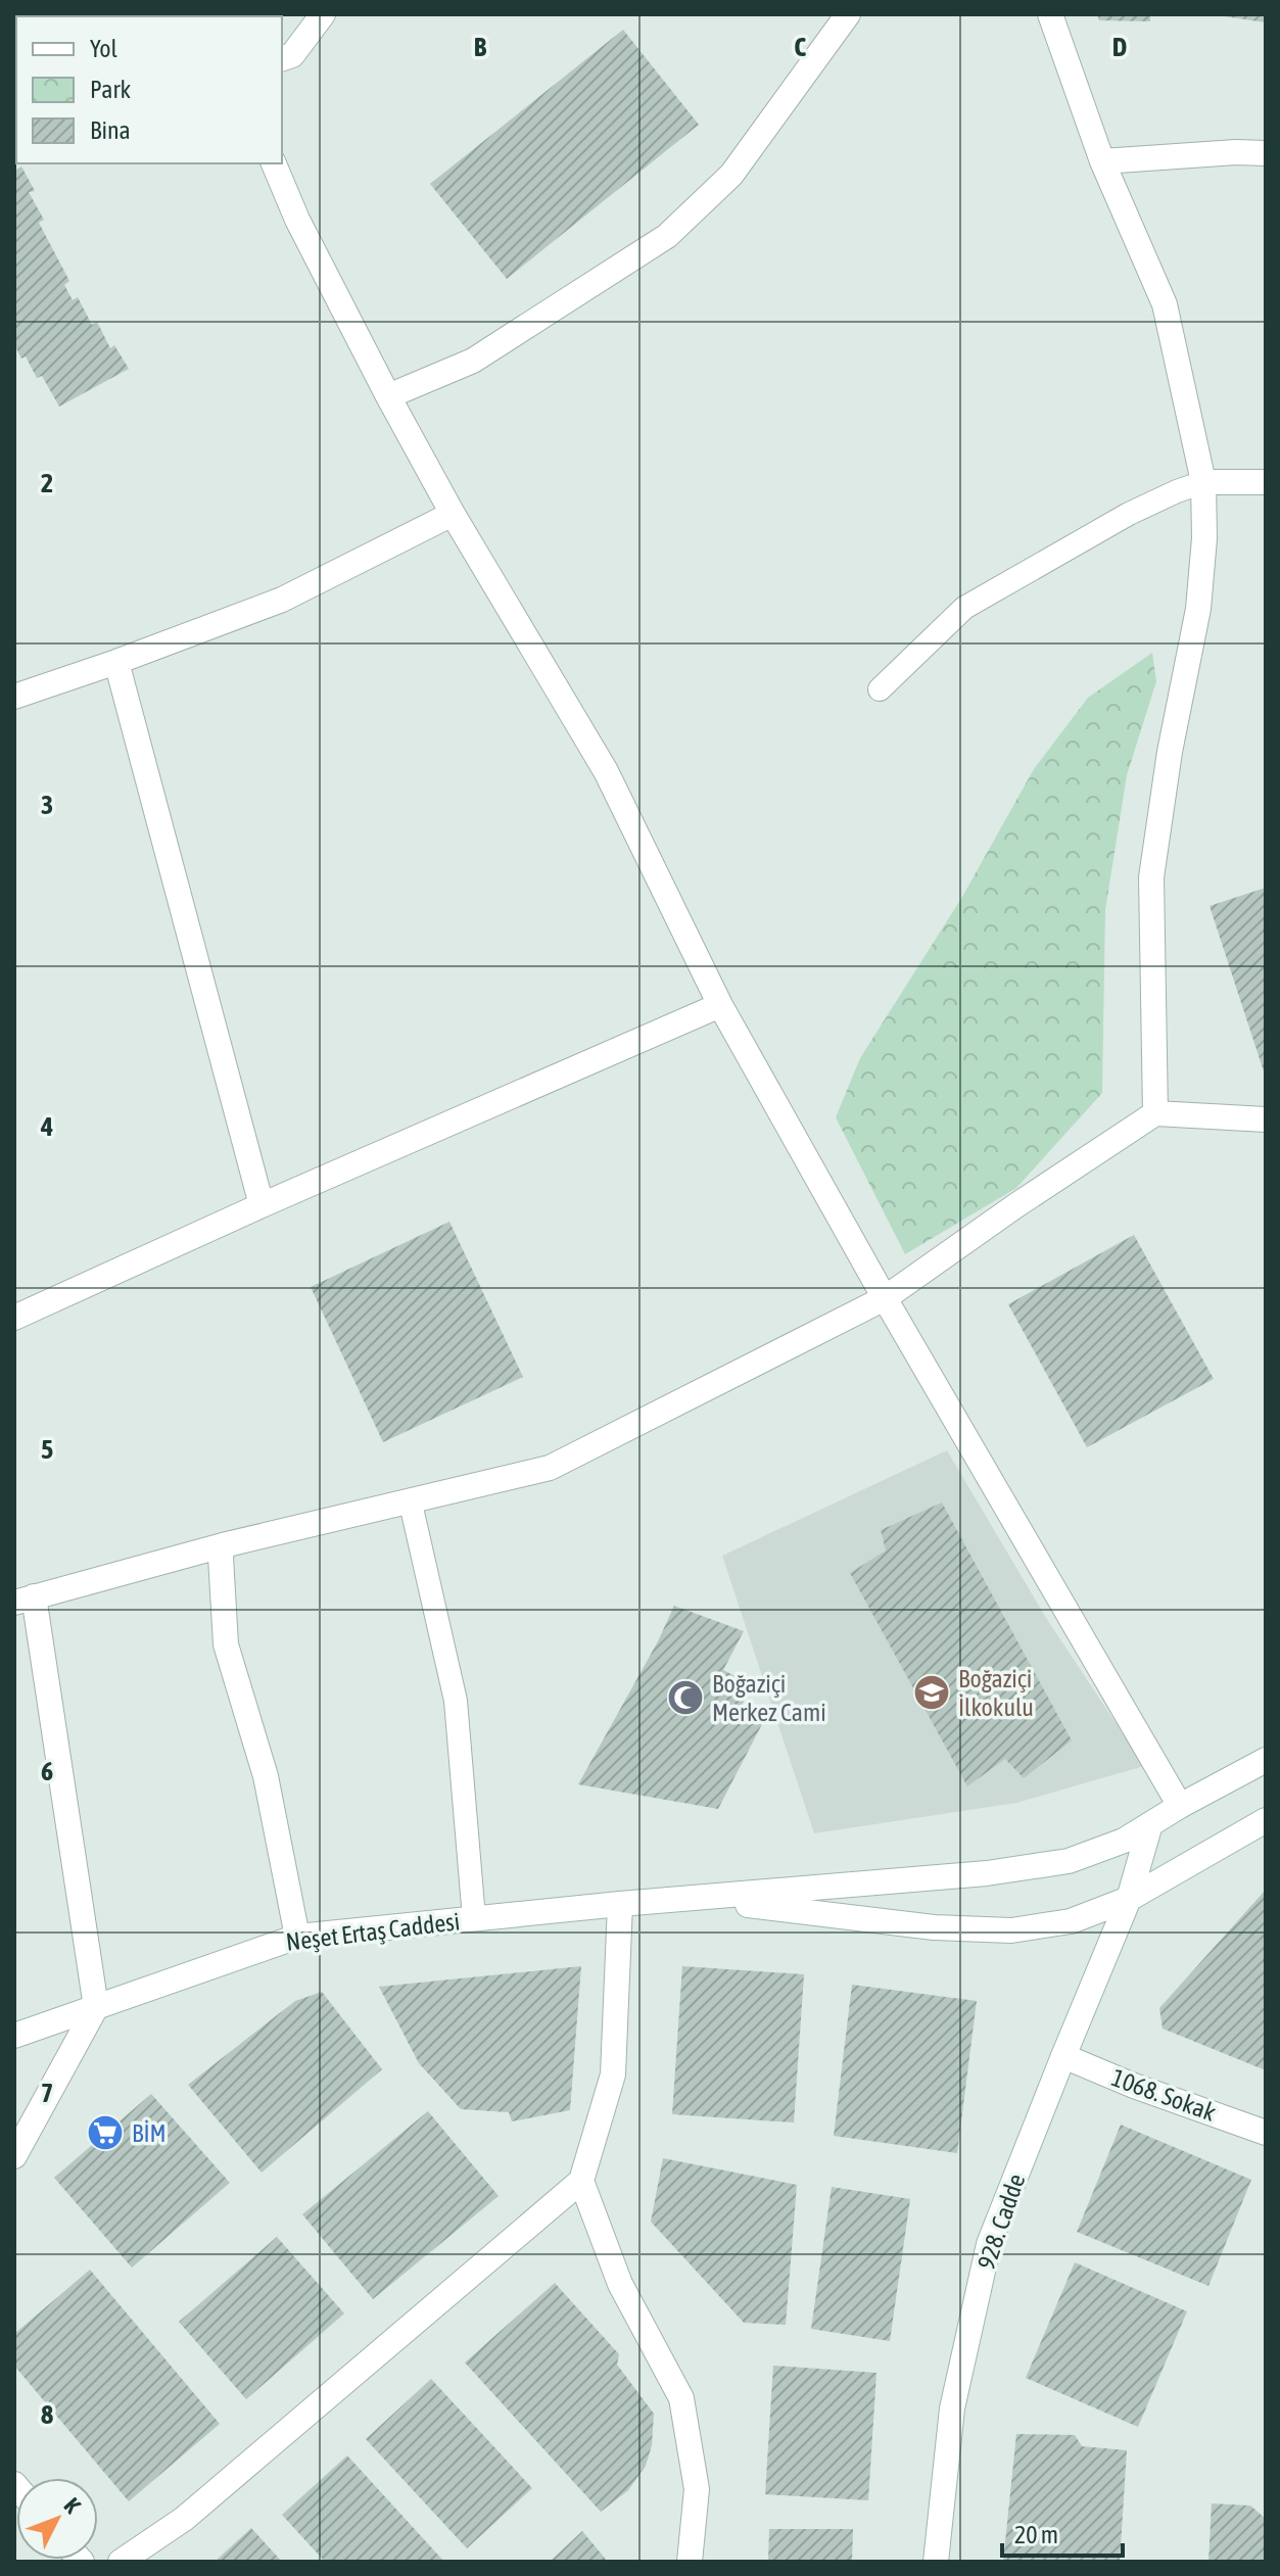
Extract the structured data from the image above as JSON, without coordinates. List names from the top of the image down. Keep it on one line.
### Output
{"streets":{"street":["Neşet Ertaş Caddesi","1068. Sokak","928. Cadde"]},"crossings":[["Neşet Ertaş Caddesi","928. Cadde"],["1068. Sokak","928. Cadde"]],"places":{"school or university":["Boğaziçi İlkokulu"],"mosque":["Boğaziçi Merkez Cami"],"supermarket":["BİM"]},"legend":["Yol","Park","Bina"],"scale_bar":"20 m","north":"top right","grid":{"columns":["B","C","D"],"rows":["2","3","4","5","6","7","8"]}}
